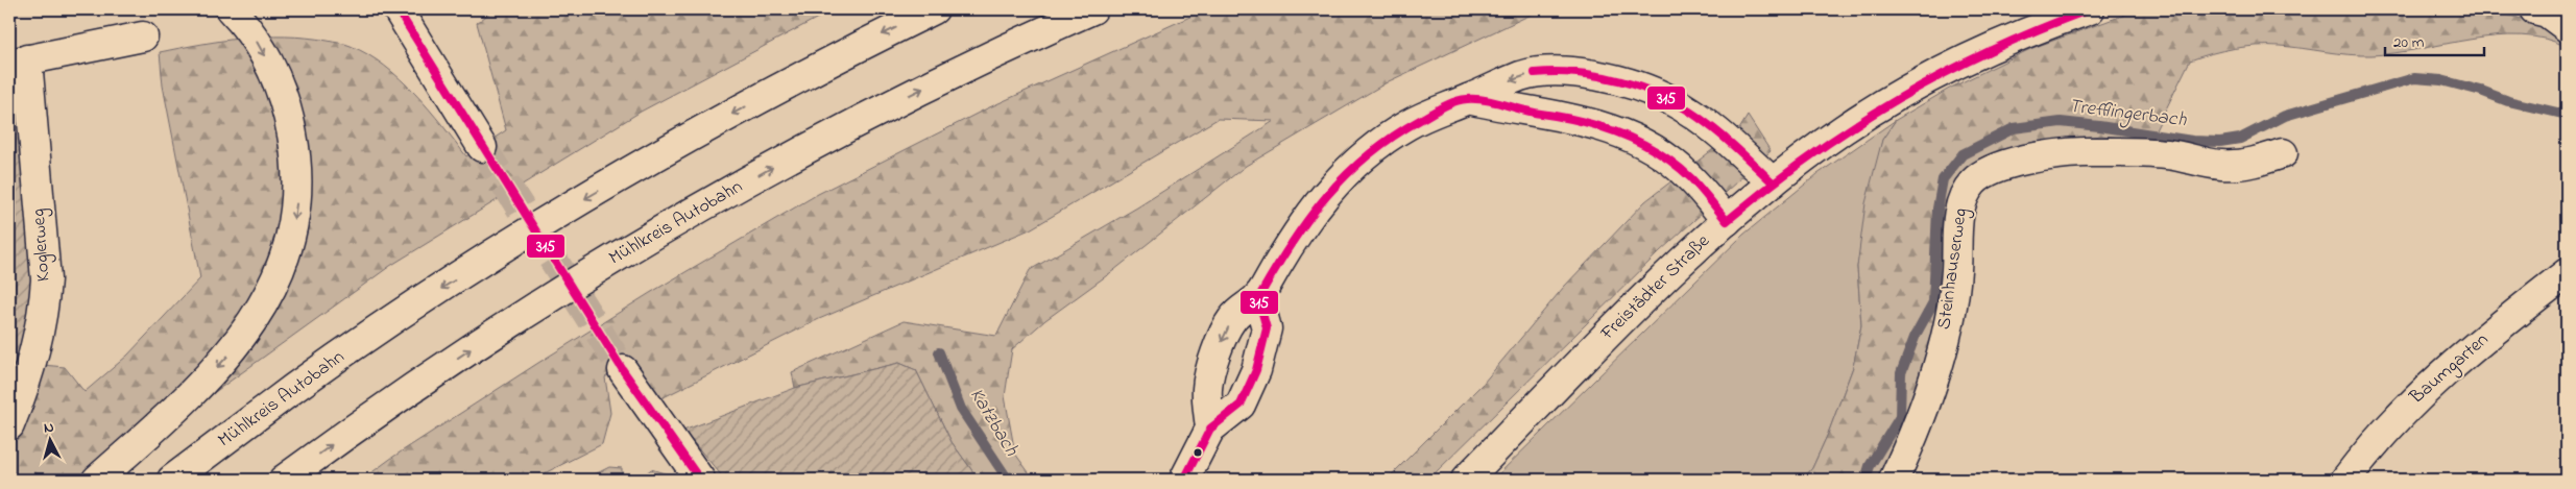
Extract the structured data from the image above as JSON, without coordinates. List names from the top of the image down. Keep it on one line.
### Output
{"streets":{"main road":["Mühlkreis Autobahn","Koglerweg","Steinhauserweg","Freistädter Straße","Baumgarten"]},"water":["Trefflingerbach","Katzbach"],"lines":["transit line 315"],"scale_bar":"20 m","north":"top"}
